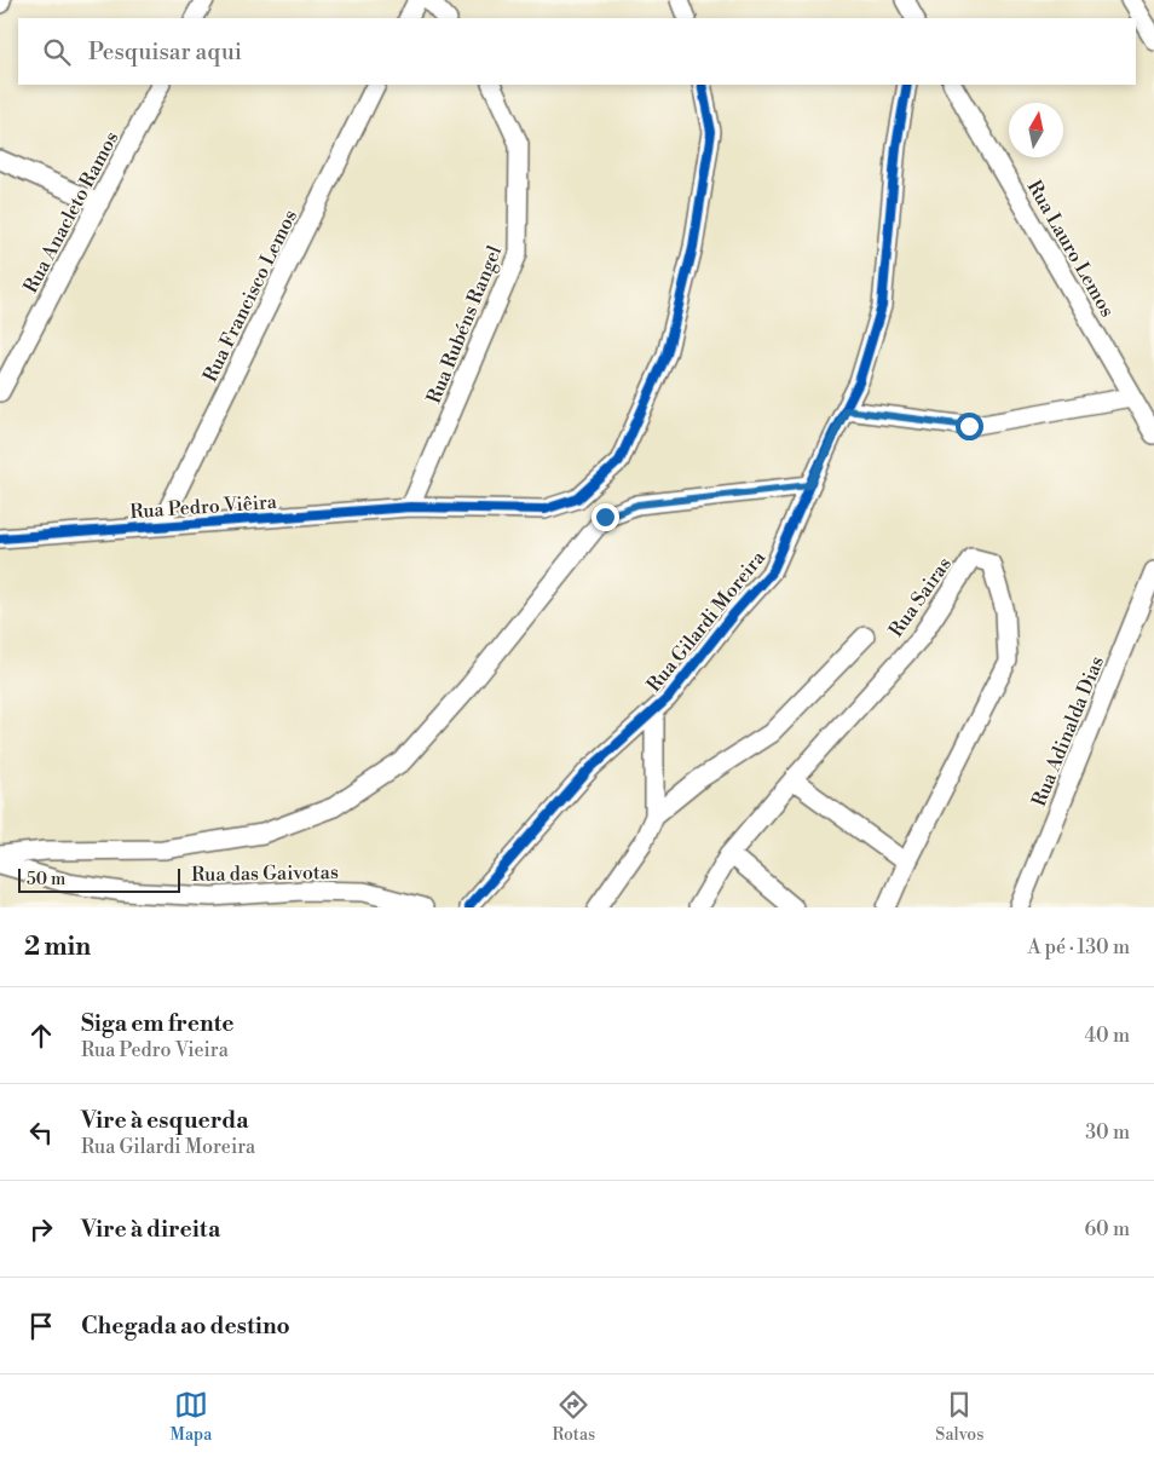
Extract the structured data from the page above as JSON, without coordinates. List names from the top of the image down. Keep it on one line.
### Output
{"streets":{"street":["Rua Anacleto Ramos","Rua Lauro Lemos","Rua Francisco Lemos","Rua Rubéns Rangel","Rua Pedro Viêira","Rua Sairas","Rua Gilardi Moreira","Rua Adinalda Dias","Rua das Gaivotas"]},"crossings":[["Rua Francisco Lemos","Rua Pedro Viêira"],["Rua Rubéns Rangel","Rua Pedro Viêira"]],"scale_bar":"50 m","north":"top","page":{"search":"Pesquisar aqui","scale":"50 m","heading":["2 min","A pé · 130 m"],"list":[["Siga em frente","Rua Pedro Vieira","40 m"],["Vire à esquerda","Rua Gilardi Moreira","30 m"],["Vire à direita","60 m"],"Chegada ao destino"],"nav":["Mapa","Rotas","Salvos"]}}
